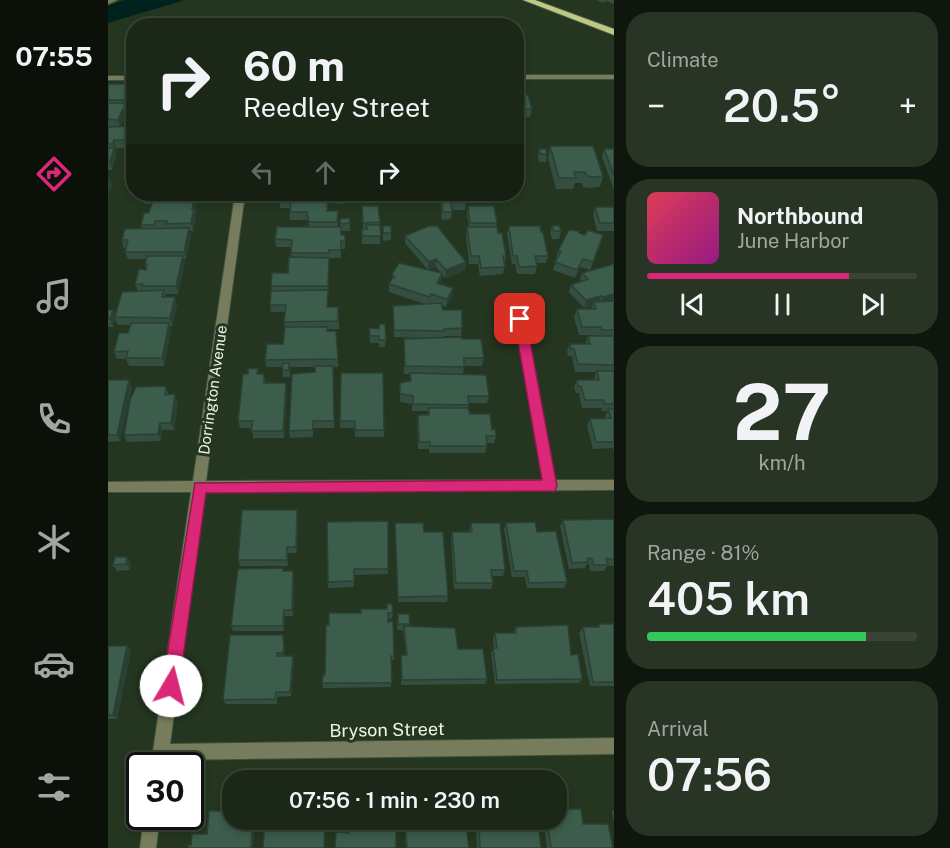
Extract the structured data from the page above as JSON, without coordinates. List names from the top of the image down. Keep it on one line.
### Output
{"streets":{"street":["Dorrington Avenue","Bryson Street"]},"page":{"tabs":"07:55","tile":["Climate",["27","km/h"],["Range · 81%","405 km"],["Arrival","07:56"]],"turn":["60 m","Reedley Street"],"heat":["−","20.5°","+"],"song":["Northbound","June Harbor"],"limit":"30","trip":"07:56 · 1 min · 230 m"}}
